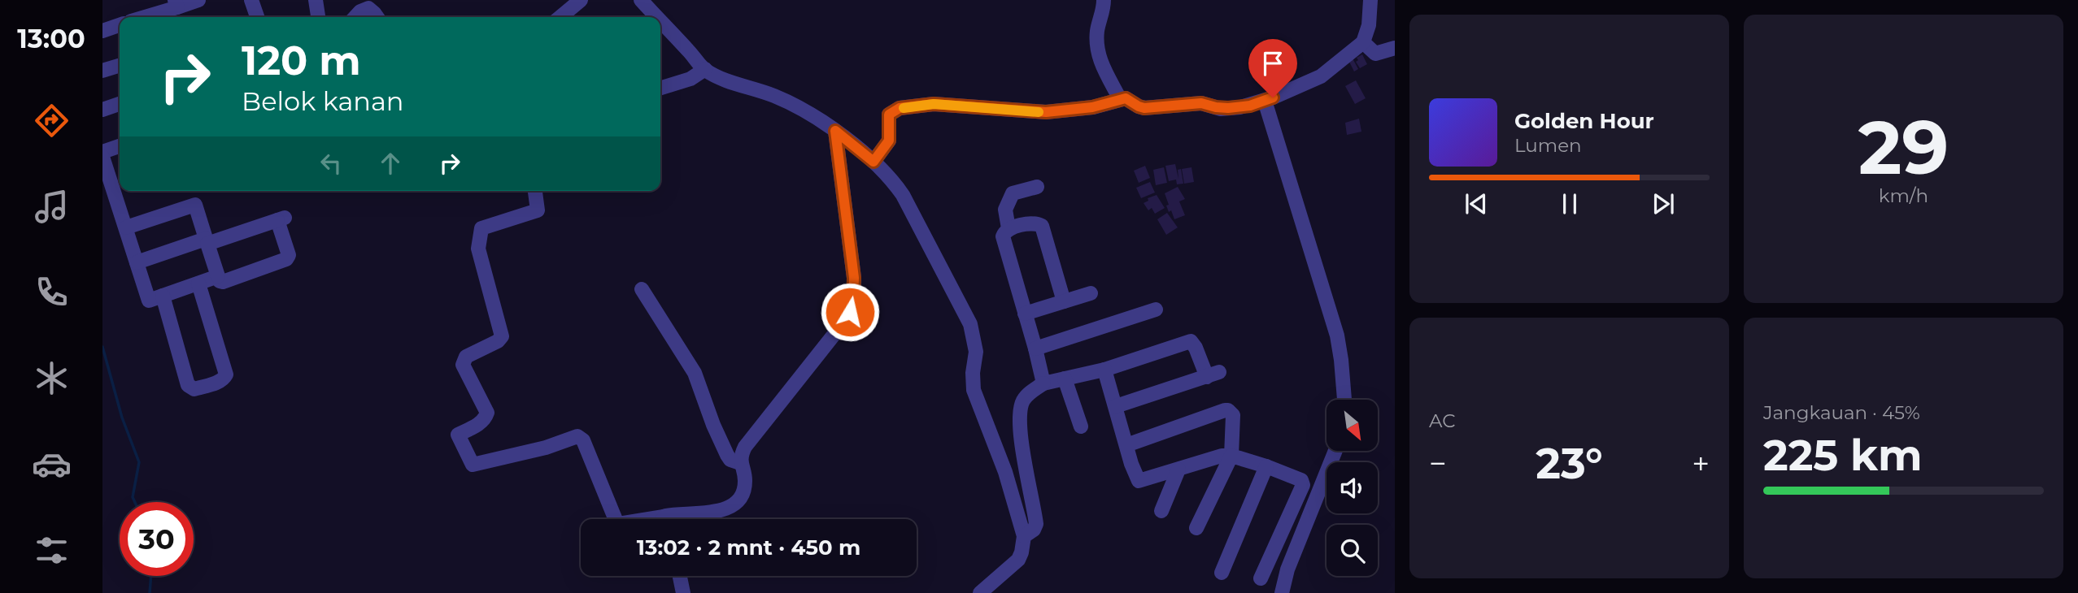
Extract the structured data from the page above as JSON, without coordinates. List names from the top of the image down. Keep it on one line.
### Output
{"north":"bottom right","page":{"tabs":"13:00","tile":[["29","km/h"],"AC",["Jangkauan · 45%","225 km"]],"turn":["120 m","Belok kanan"],"song":["Golden Hour","Lumen"],"heat":["−","23°","+"],"limit":"30","trip":"13:02 · 2 mnt · 450 m"}}
